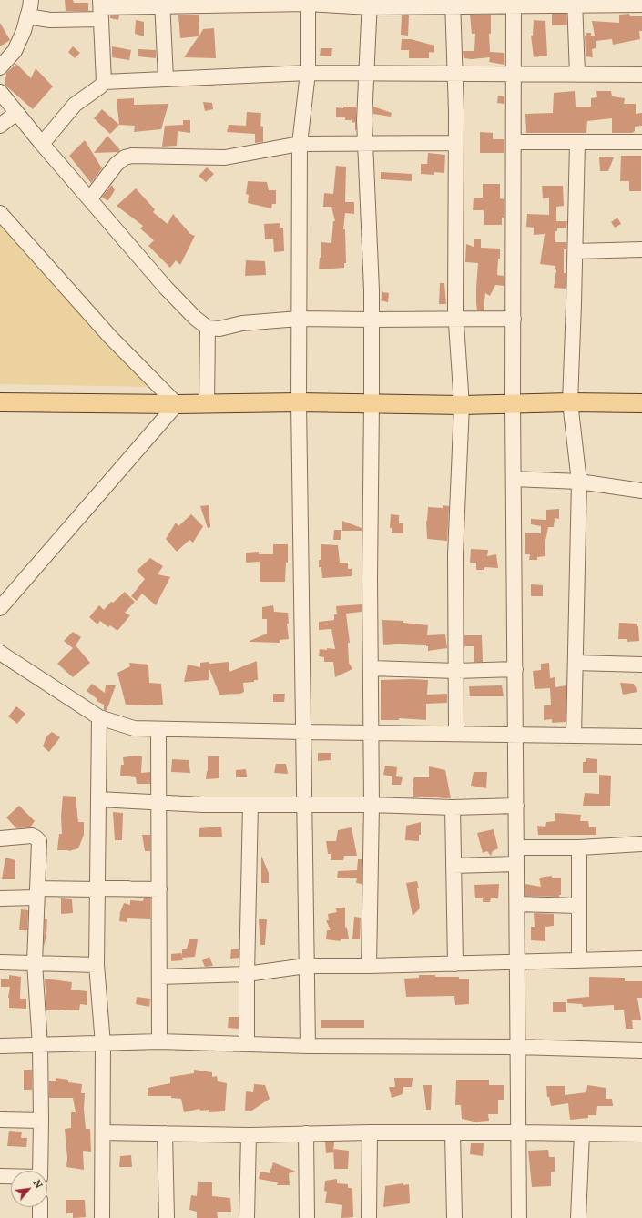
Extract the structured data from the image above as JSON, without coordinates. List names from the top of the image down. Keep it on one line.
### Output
{"north":"top right"}
